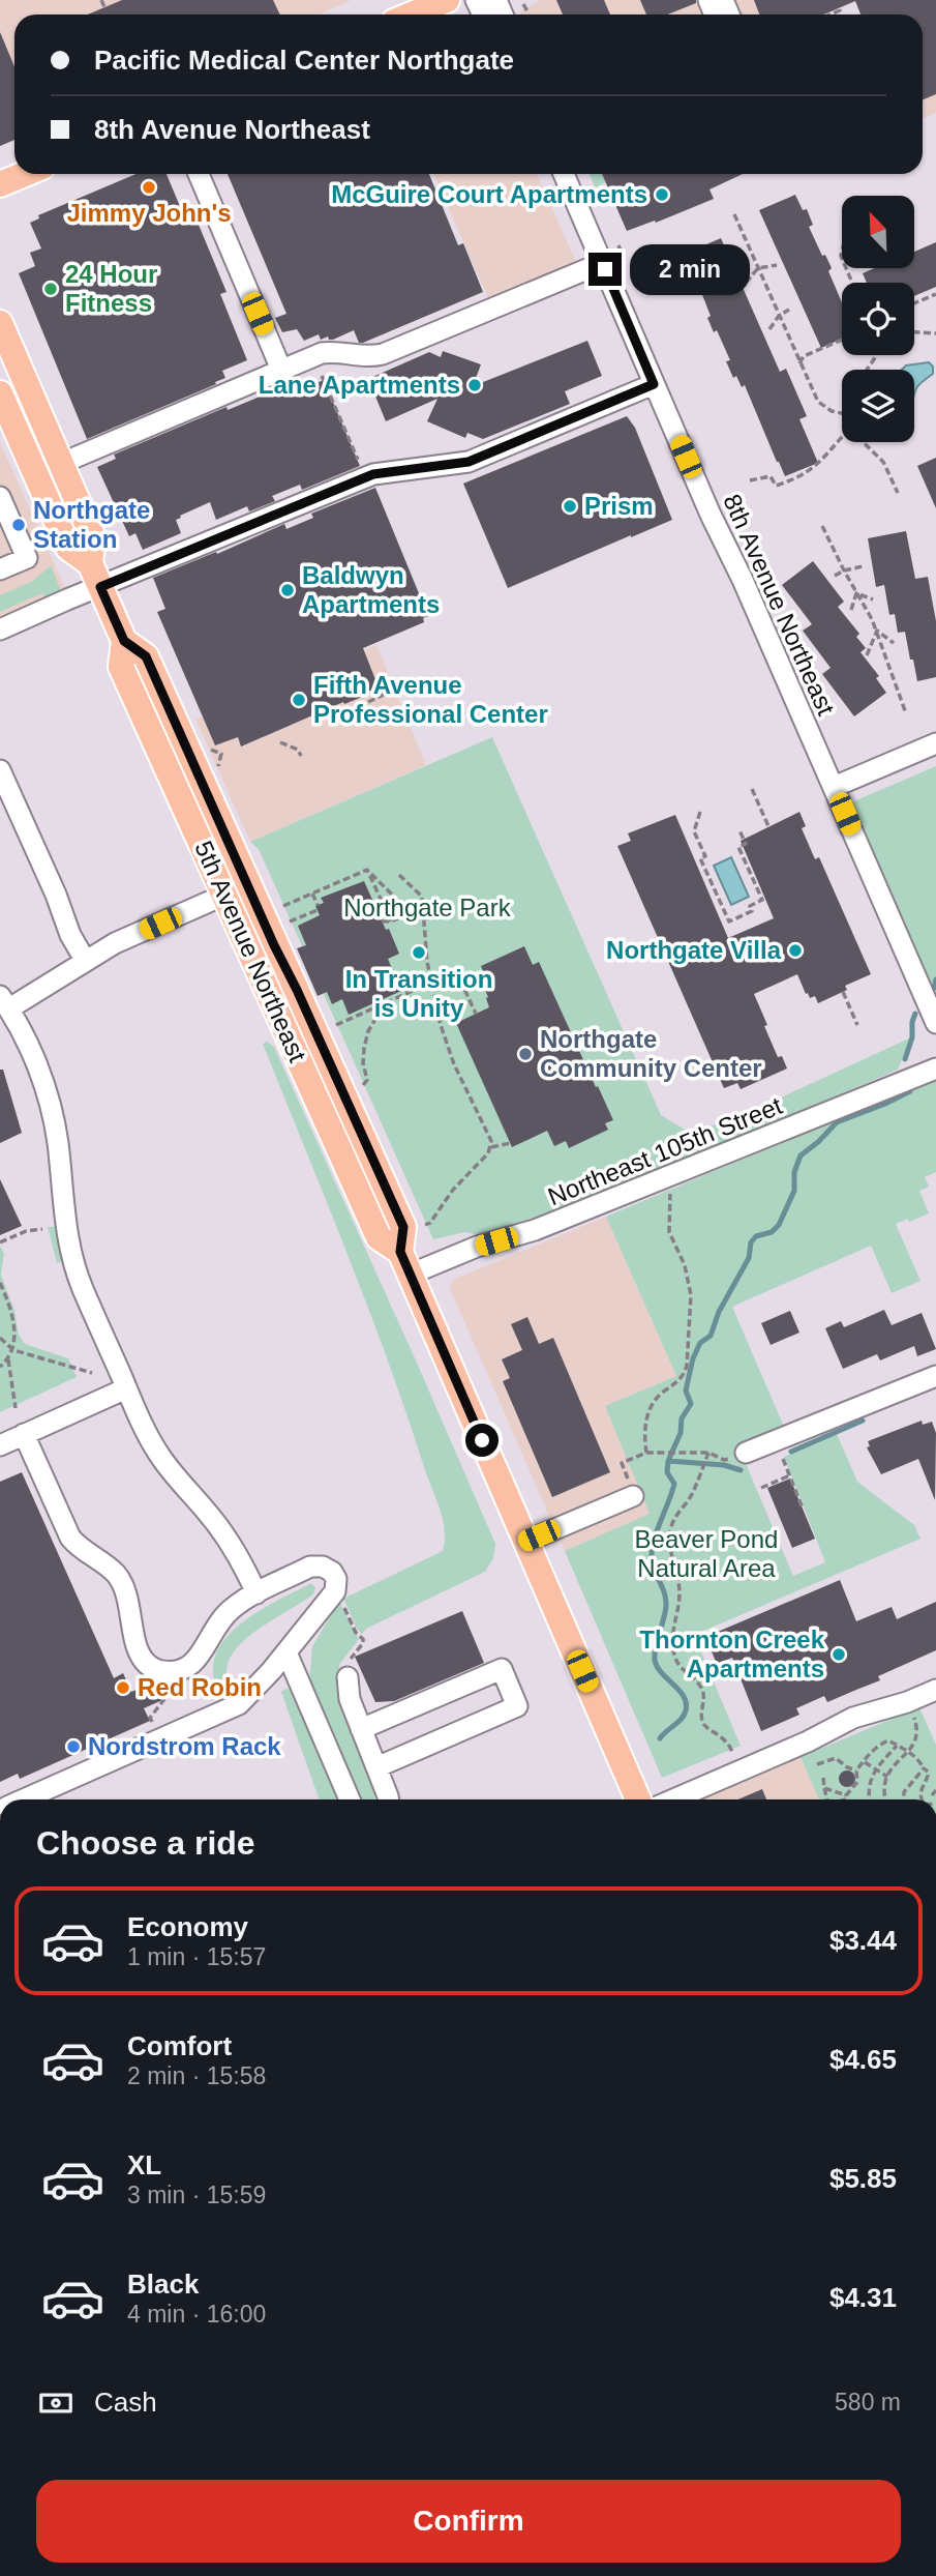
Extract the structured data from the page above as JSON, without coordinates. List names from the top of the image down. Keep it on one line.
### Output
{"streets":{"main road":["5th Avenue Northeast"],"street":["8th Avenue Northeast","Northeast 105th Street"]},"crossings":[["5th Avenue Northeast","Northeast 105th Street"]],"parks":["Northgate Park","Beaver Pond Natural Area"],"places":["Jimmy John's","McGuire Court Apartments","24 Hour Fitness","Lane Apartments","Prism","Northgate Station","Baldwyn Apartments","Fifth Avenue Professional Center","Northgate Villa","In Transition is Unity","Northgate Community Center","Thornton Creek Apartments","Red Robin","Nordstrom Rack"],"north":"top left","page":{"banner":["Pacific Medical Center Northgate","8th Avenue Northeast"],"bubble":"2 min","heading":"Choose a ride","list":[{"name":"Economy","note":"1 min · 15:57","value":"$3.44"},{"name":"Comfort","note":"2 min · 15:58","value":"$4.65"},{"name":"XL","note":"3 min · 15:59","value":"$5.85"},{"name":"Black","note":"4 min · 16:00","value":"$4.31"}],"pay":["Cash","580 m"],"buttons":"Confirm"}}
